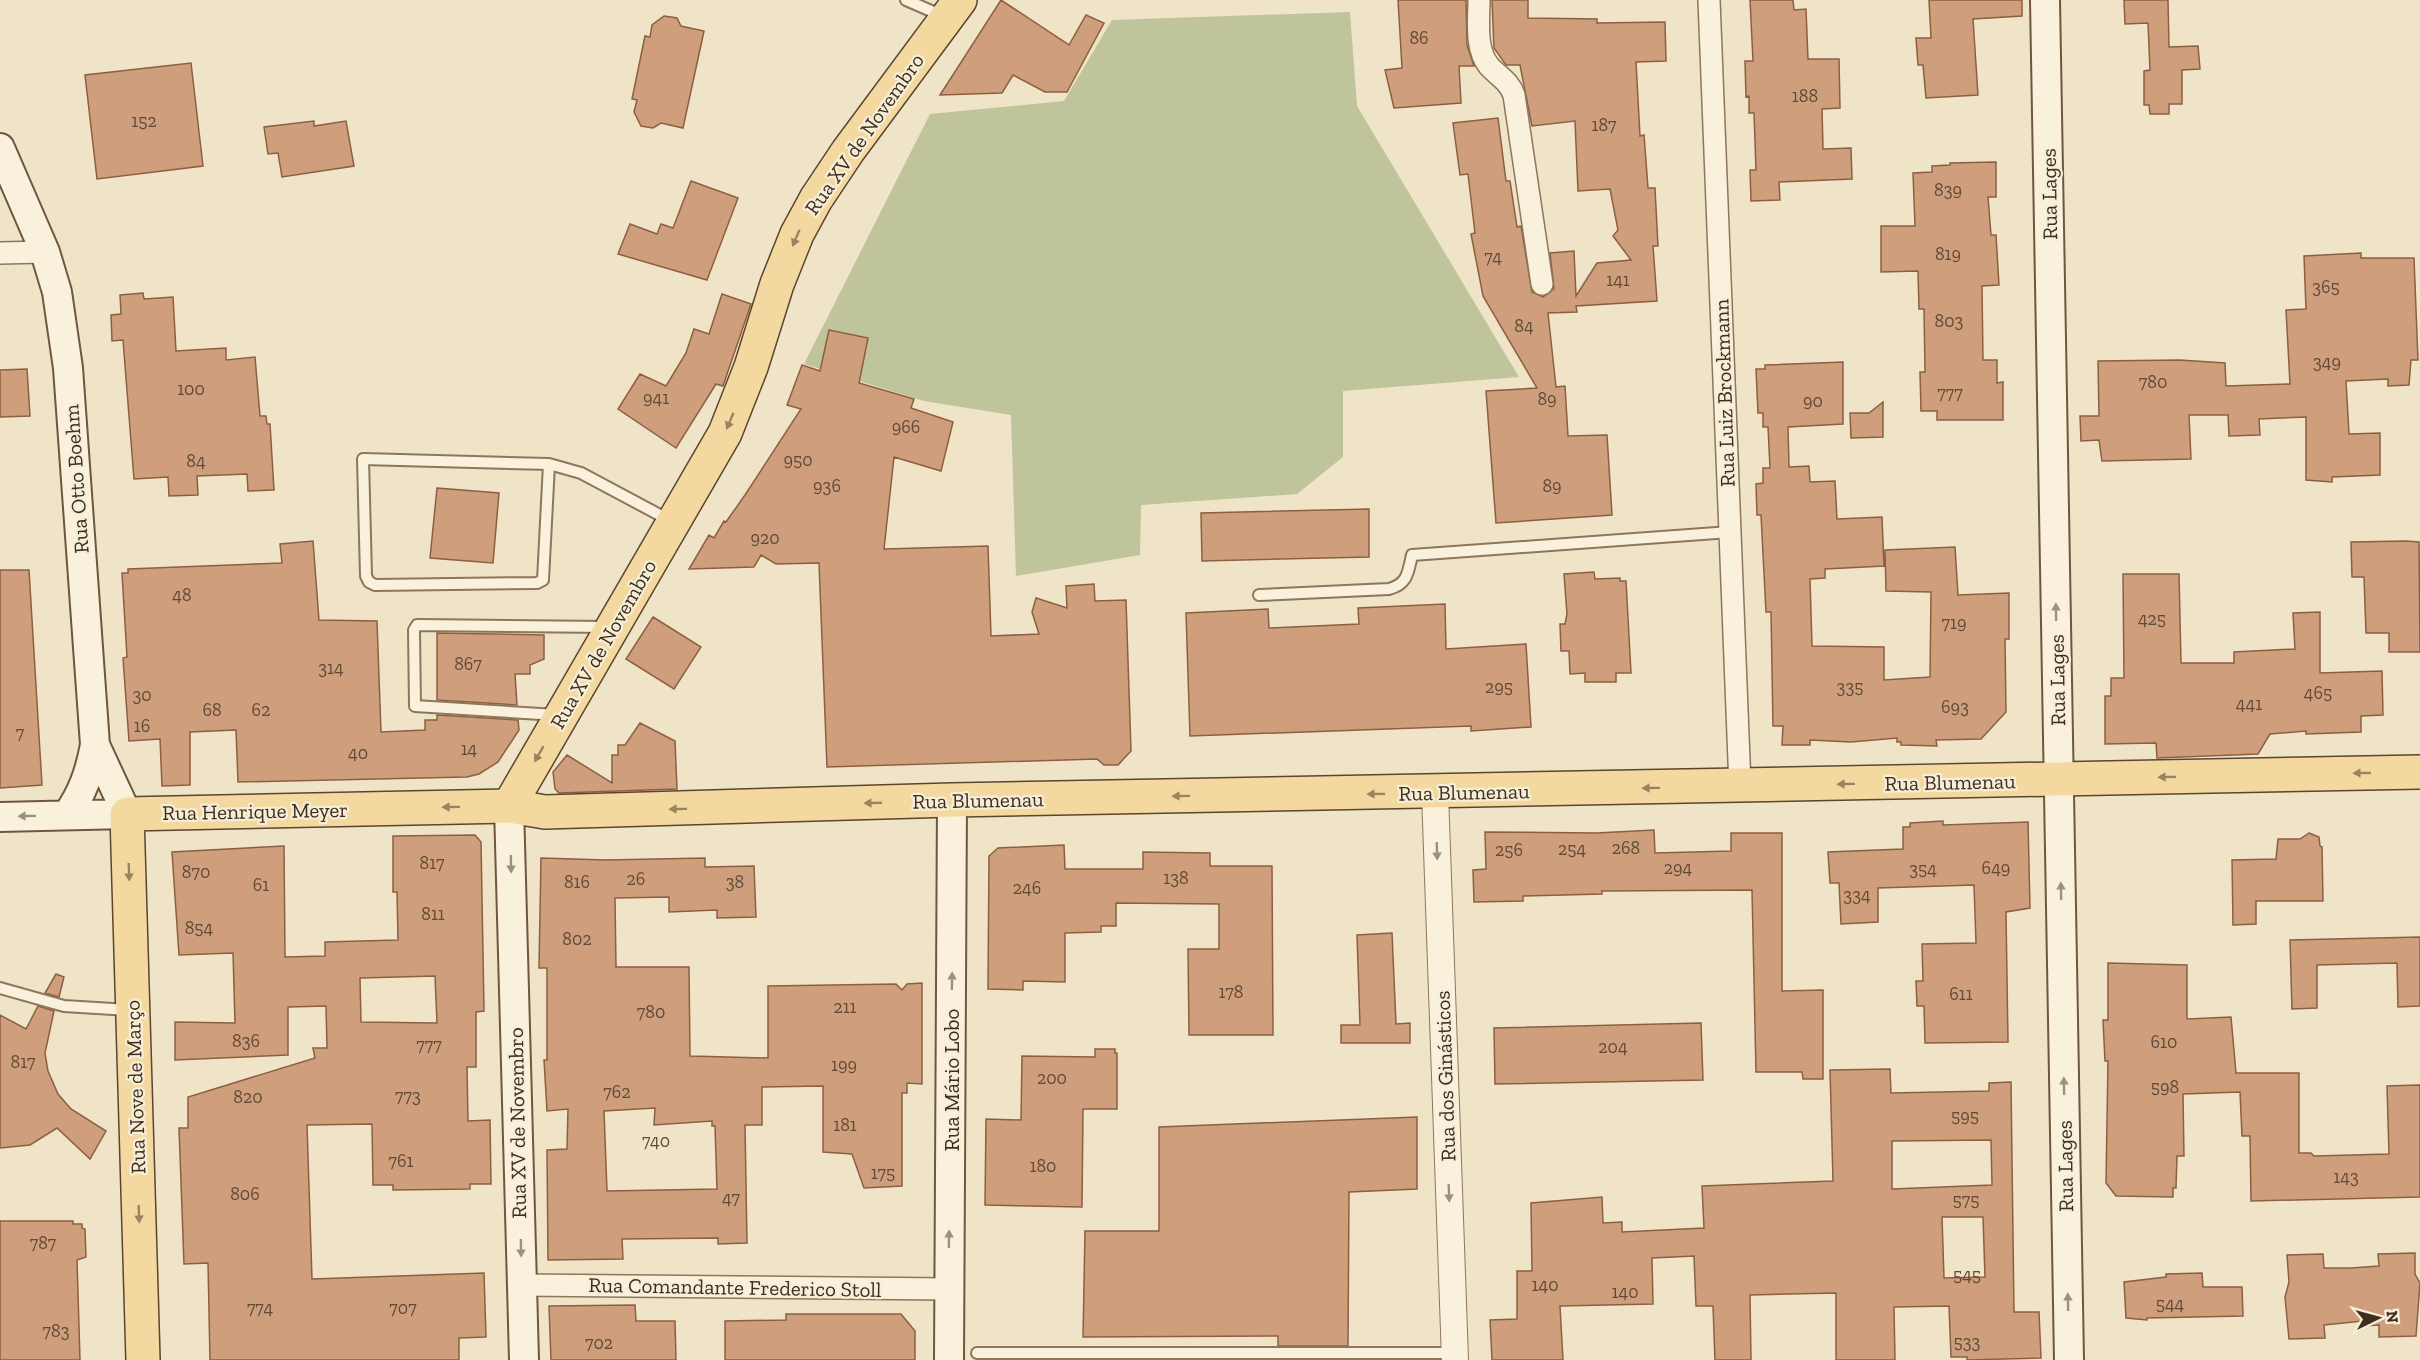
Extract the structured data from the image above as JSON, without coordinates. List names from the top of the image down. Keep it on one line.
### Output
{"streets":{"main road":["Rua XV de Novembro","Rua Lages","Rua Otto Boehm","Rua Blumenau","Rua Henrique Meyer","Rua Mário Lobo","Rua Nove de Março"],"street":["Rua Luiz Brockmann","Rua dos Ginásticos","Rua Comandante Frederico Stoll"]},"crossings":[["Rua XV de Novembro","Rua Blumenau"],["Rua XV de Novembro","Rua Henrique Meyer"],["Rua XV de Novembro","Rua Comandante Frederico Stoll"],["Rua Lages","Rua Blumenau"],["Rua Luiz Brockmann","Rua Blumenau"],["Rua Otto Boehm","Rua Henrique Meyer"],["Rua Otto Boehm","Rua Nove de Março"],["Rua Blumenau","Rua Henrique Meyer"],["Rua Blumenau","Rua dos Ginásticos"],["Rua Blumenau","Rua Mário Lobo"],["Rua Henrique Meyer","Rua Nove de Março"],["Rua Mário Lobo","Rua Comandante Frederico Stoll"]],"one_way":["Rua XV de Novembro","Rua Lages","Rua Blumenau","Rua Henrique Meyer","Rua dos Ginásticos","Rua Mário Lobo","Rua Nove de Março"],"house_numbers":["86","188","152","187","839","819","74","141","365","803","84","349","780","100","777","941","89","90","966","950","84","936","89","920","48","425","719","867","314","295","335","465","30","441","693","68","62","16","7","14","40","268","254","256","817","294","649","354","870","138","26","816","38","61","246","334","811","854","802","178","611","211","780","836","610","777","204","817","199","200","598","762","773","820","595","181","740","761","180","175","143","806","47","575","787","545","140","140","544","774","707","783","533","702"],"north":"right"}
